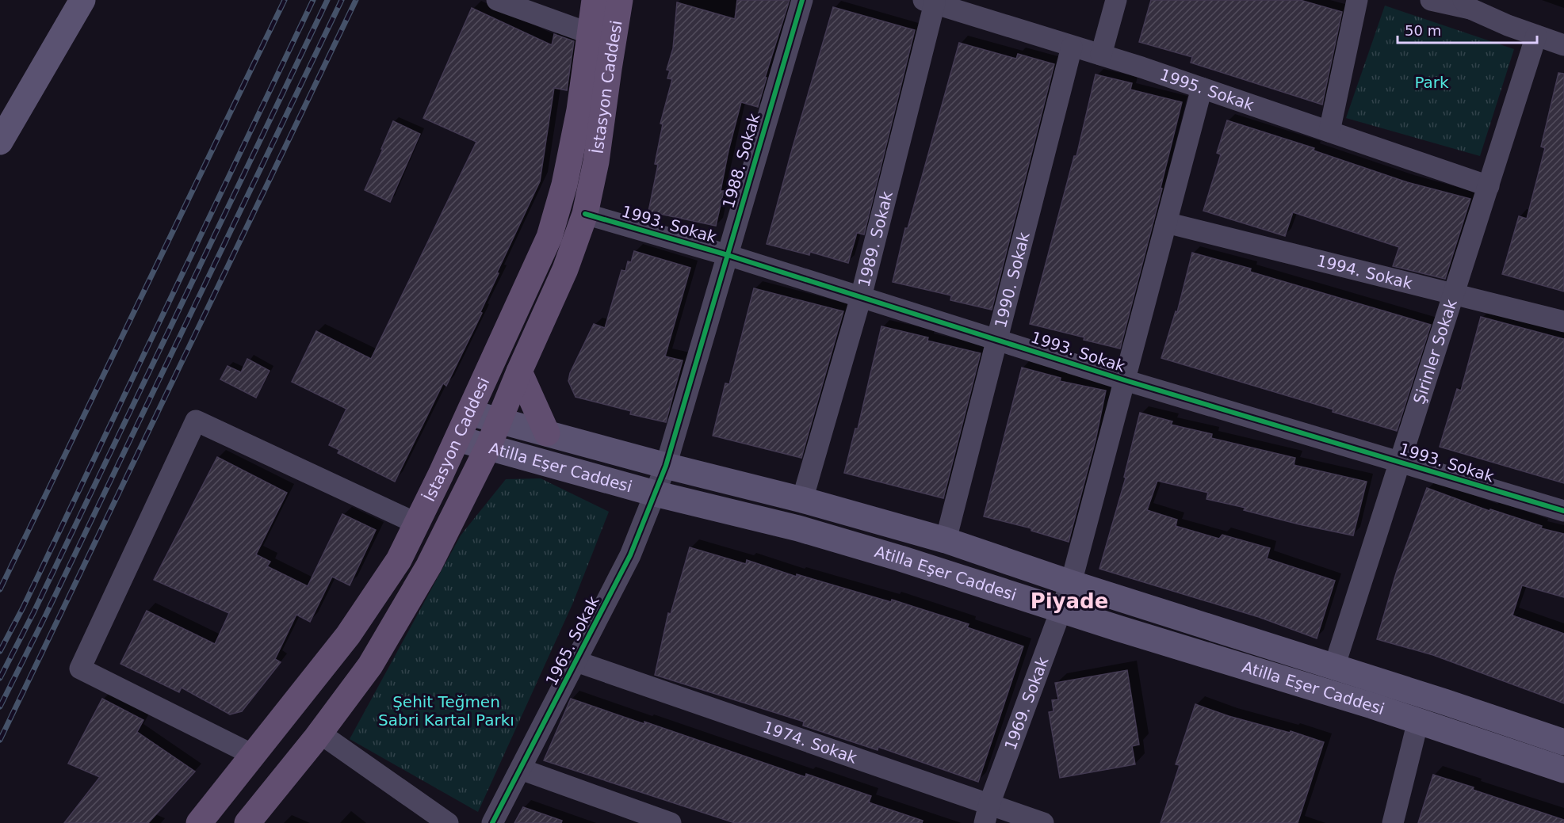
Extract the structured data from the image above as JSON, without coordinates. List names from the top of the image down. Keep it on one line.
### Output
{"streets":{"main road":["İstasyon Caddesi","Atilla Eşer Caddesi"],"street":["1995. Sokak","1988. Sokak","1993. Sokak","1989. Sokak","1994. Sokak","1990. Sokak","Şirinler Sokak","1965. Sokak","1969. Sokak","1974. Sokak"]},"crossings":[["İstasyon Caddesi","1993. Sokak"],["İstasyon Caddesi","Atilla Eşer Caddesi"],["1995. Sokak","1989. Sokak"],["1995. Sokak","1990. Sokak"],["1995. Sokak","Şirinler Sokak"],["1995. Sokak","1969. Sokak"],["1988. Sokak","1993. Sokak"],["1988. Sokak","Atilla Eşer Caddesi"],["1988. Sokak","1965. Sokak"],["1993. Sokak","1989. Sokak"],["1993. Sokak","1990. Sokak"],["1993. Sokak","Şirinler Sokak"],["1993. Sokak","1969. Sokak"],["1989. Sokak","Atilla Eşer Caddesi"],["1994. Sokak","Şirinler Sokak"],["1994. Sokak","1969. Sokak"],["1990. Sokak","Atilla Eşer Caddesi"],["Şirinler Sokak","Atilla Eşer Caddesi"],["Atilla Eşer Caddesi","1965. Sokak"],["Atilla Eşer Caddesi","1969. Sokak"],["1965. Sokak","1974. Sokak"],["1969. Sokak","1974. Sokak"]],"districts":["Piyade"],"parks":["Park","Şehit Teğmen Sabri Kartal Parkı"],"scale_bar":"50 m"}
